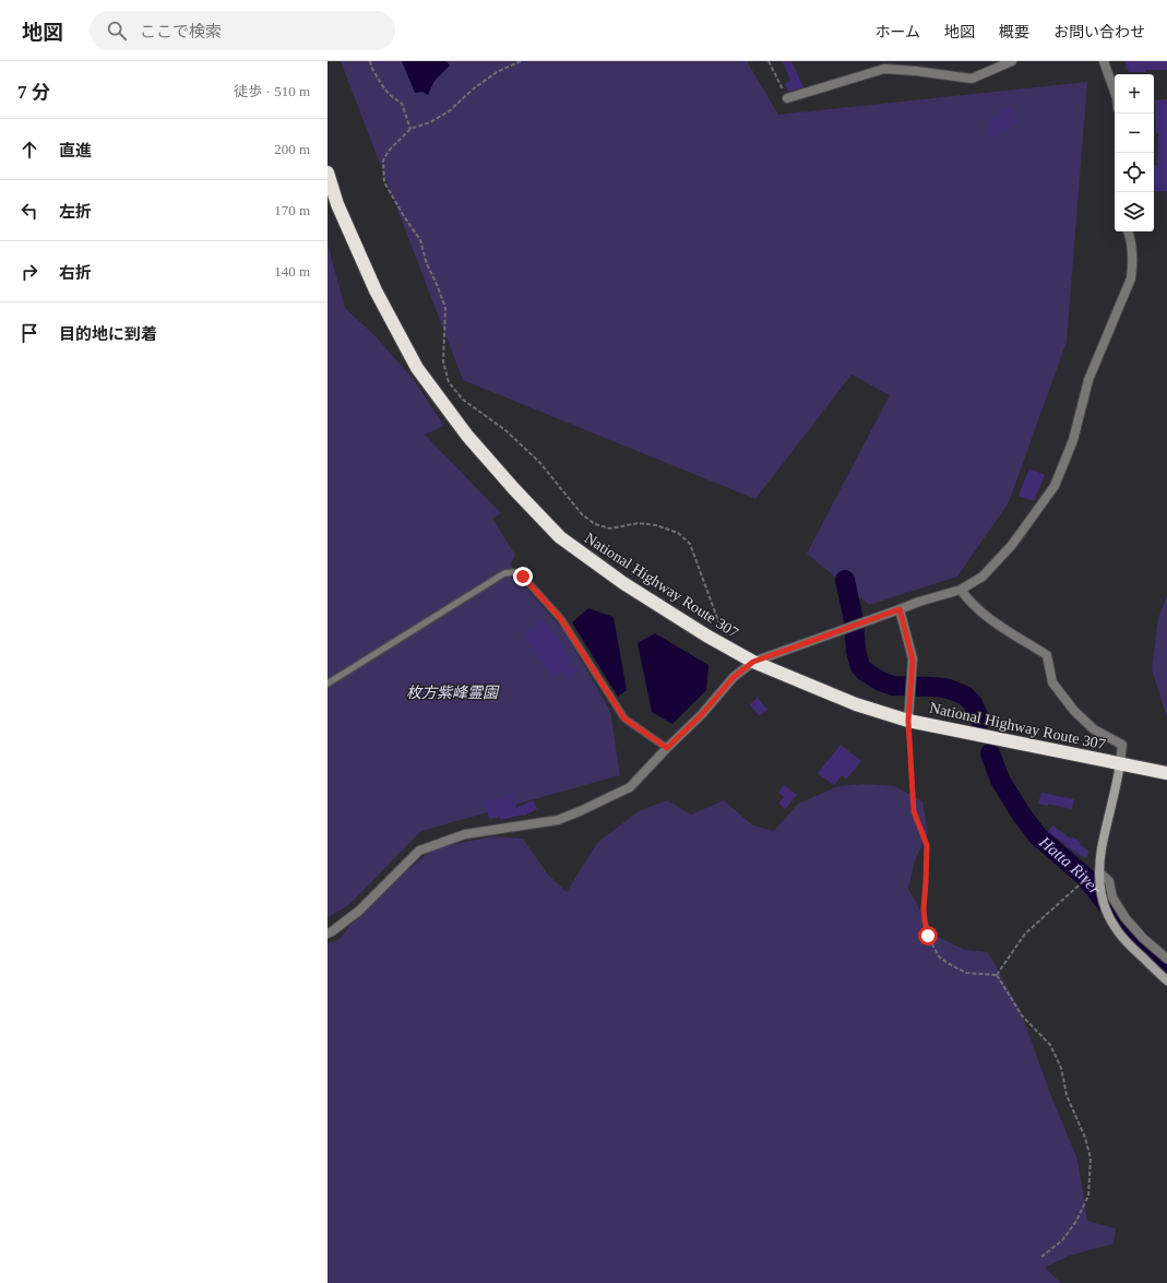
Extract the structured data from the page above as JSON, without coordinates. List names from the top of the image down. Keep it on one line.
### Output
{"streets":{"highway":["National Highway Route 307"]},"water":["Hatta River"],"parks":["枚方紫峰霊園"],"page":{"header":"地図","search":"ここで検索","nav":["ホーム","地図","概要","お問い合わせ"],"heading":["7 分","徒歩 · 510 m"],"map_buttons":["+","−"],"list":[["直進","200 m"],["左折","170 m"],["右折","140 m"],"目的地に到着"]}}
